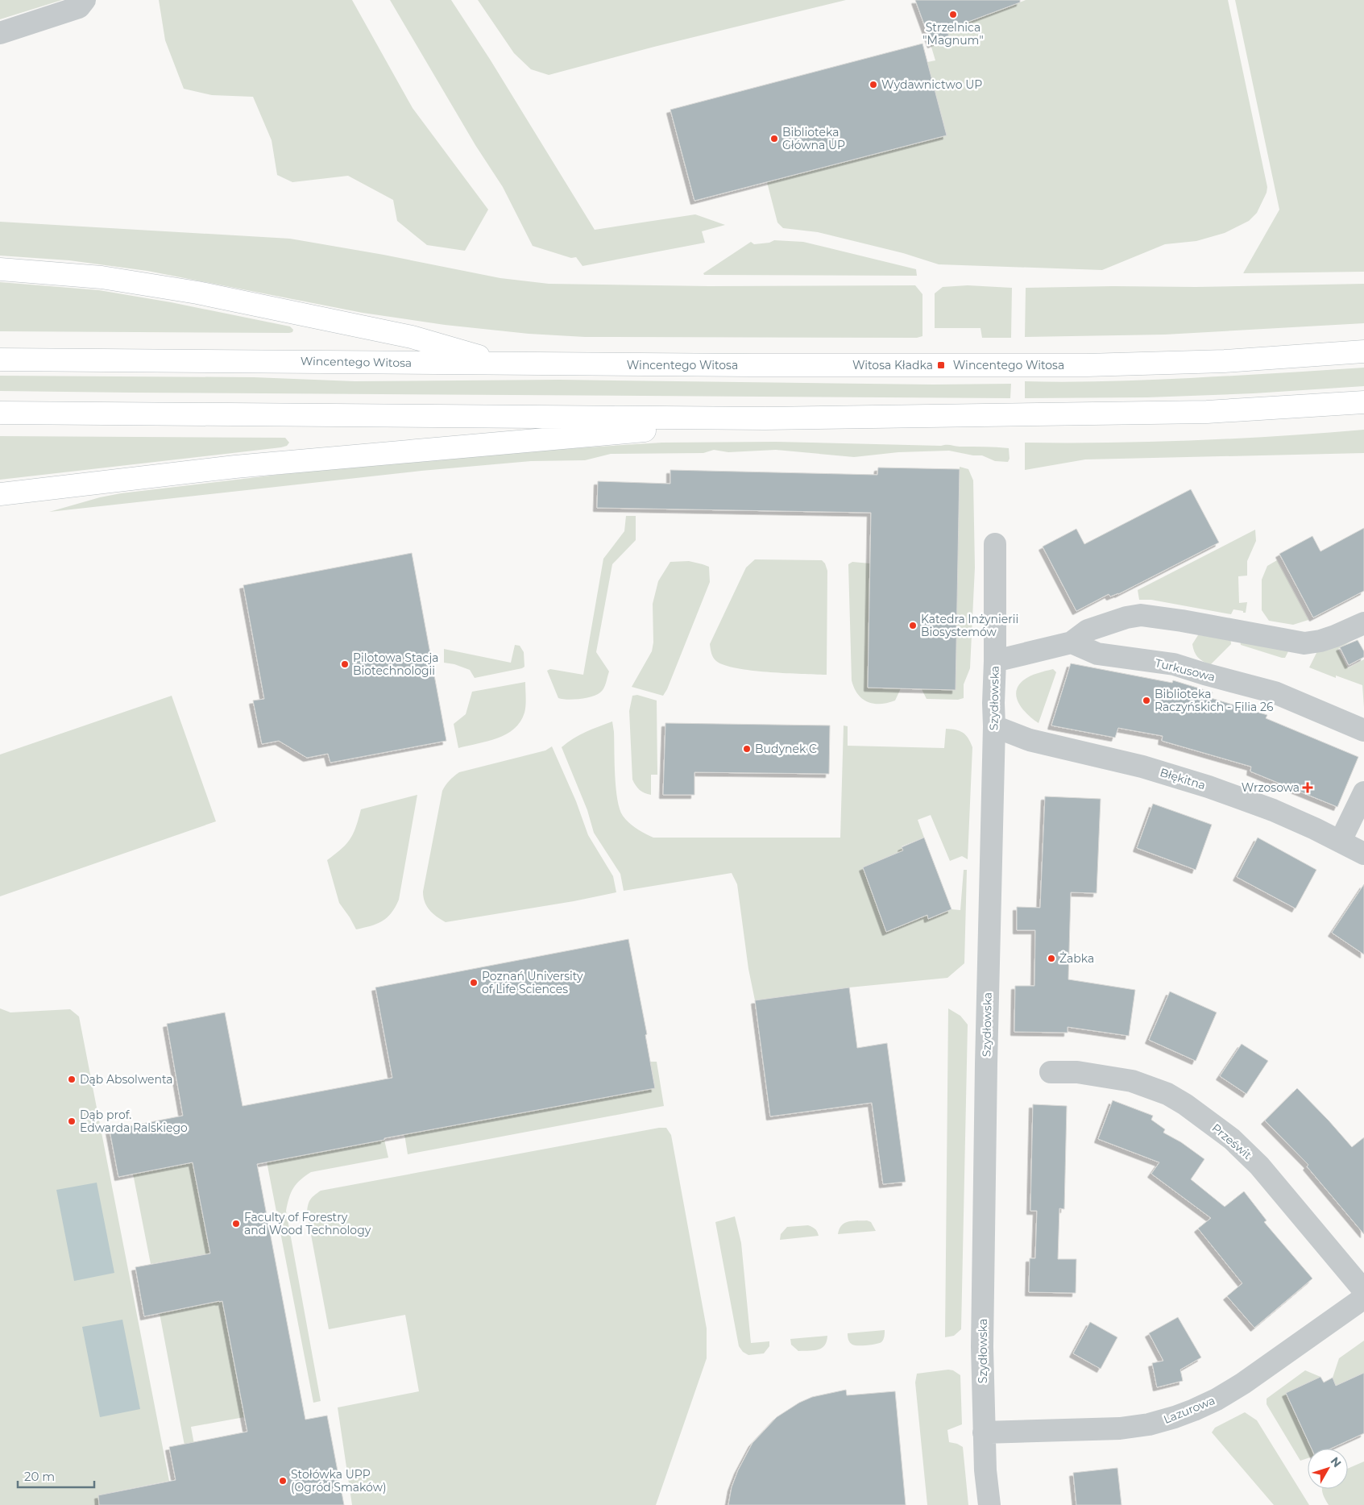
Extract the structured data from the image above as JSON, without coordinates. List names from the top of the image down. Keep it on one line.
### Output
{"streets":{"main road":["Wincentego Witosa"],"street":["Turkusowa","Szydłowska","Błękitna","Prześwit","Lazurowa"]},"crossings":[["Szydłowska","Błękitna"],["Szydłowska","Lazurowa"]],"places":{"other":["Strzelnica \"Magnum\"","Wydawnictwo UP","Biblioteka Główna UP","Katedra Inżynierii Biosystemów","Pilotowa Stacja Biotechnologii","Biblioteka Raczyńskich - Filia 26","Budynek C","Żabka","Poznań University of Life Sciences","Dąb Absolwenta","Dąb prof. Edwarda Ralskiego","Faculty of Forestry and Wood Technology","Stołówka UPP (Ogród Smaków)"],"transit":["Witosa Kładka"],"health":["Wrzosowa"]},"scale_bar":"20 m","north":"top right"}
